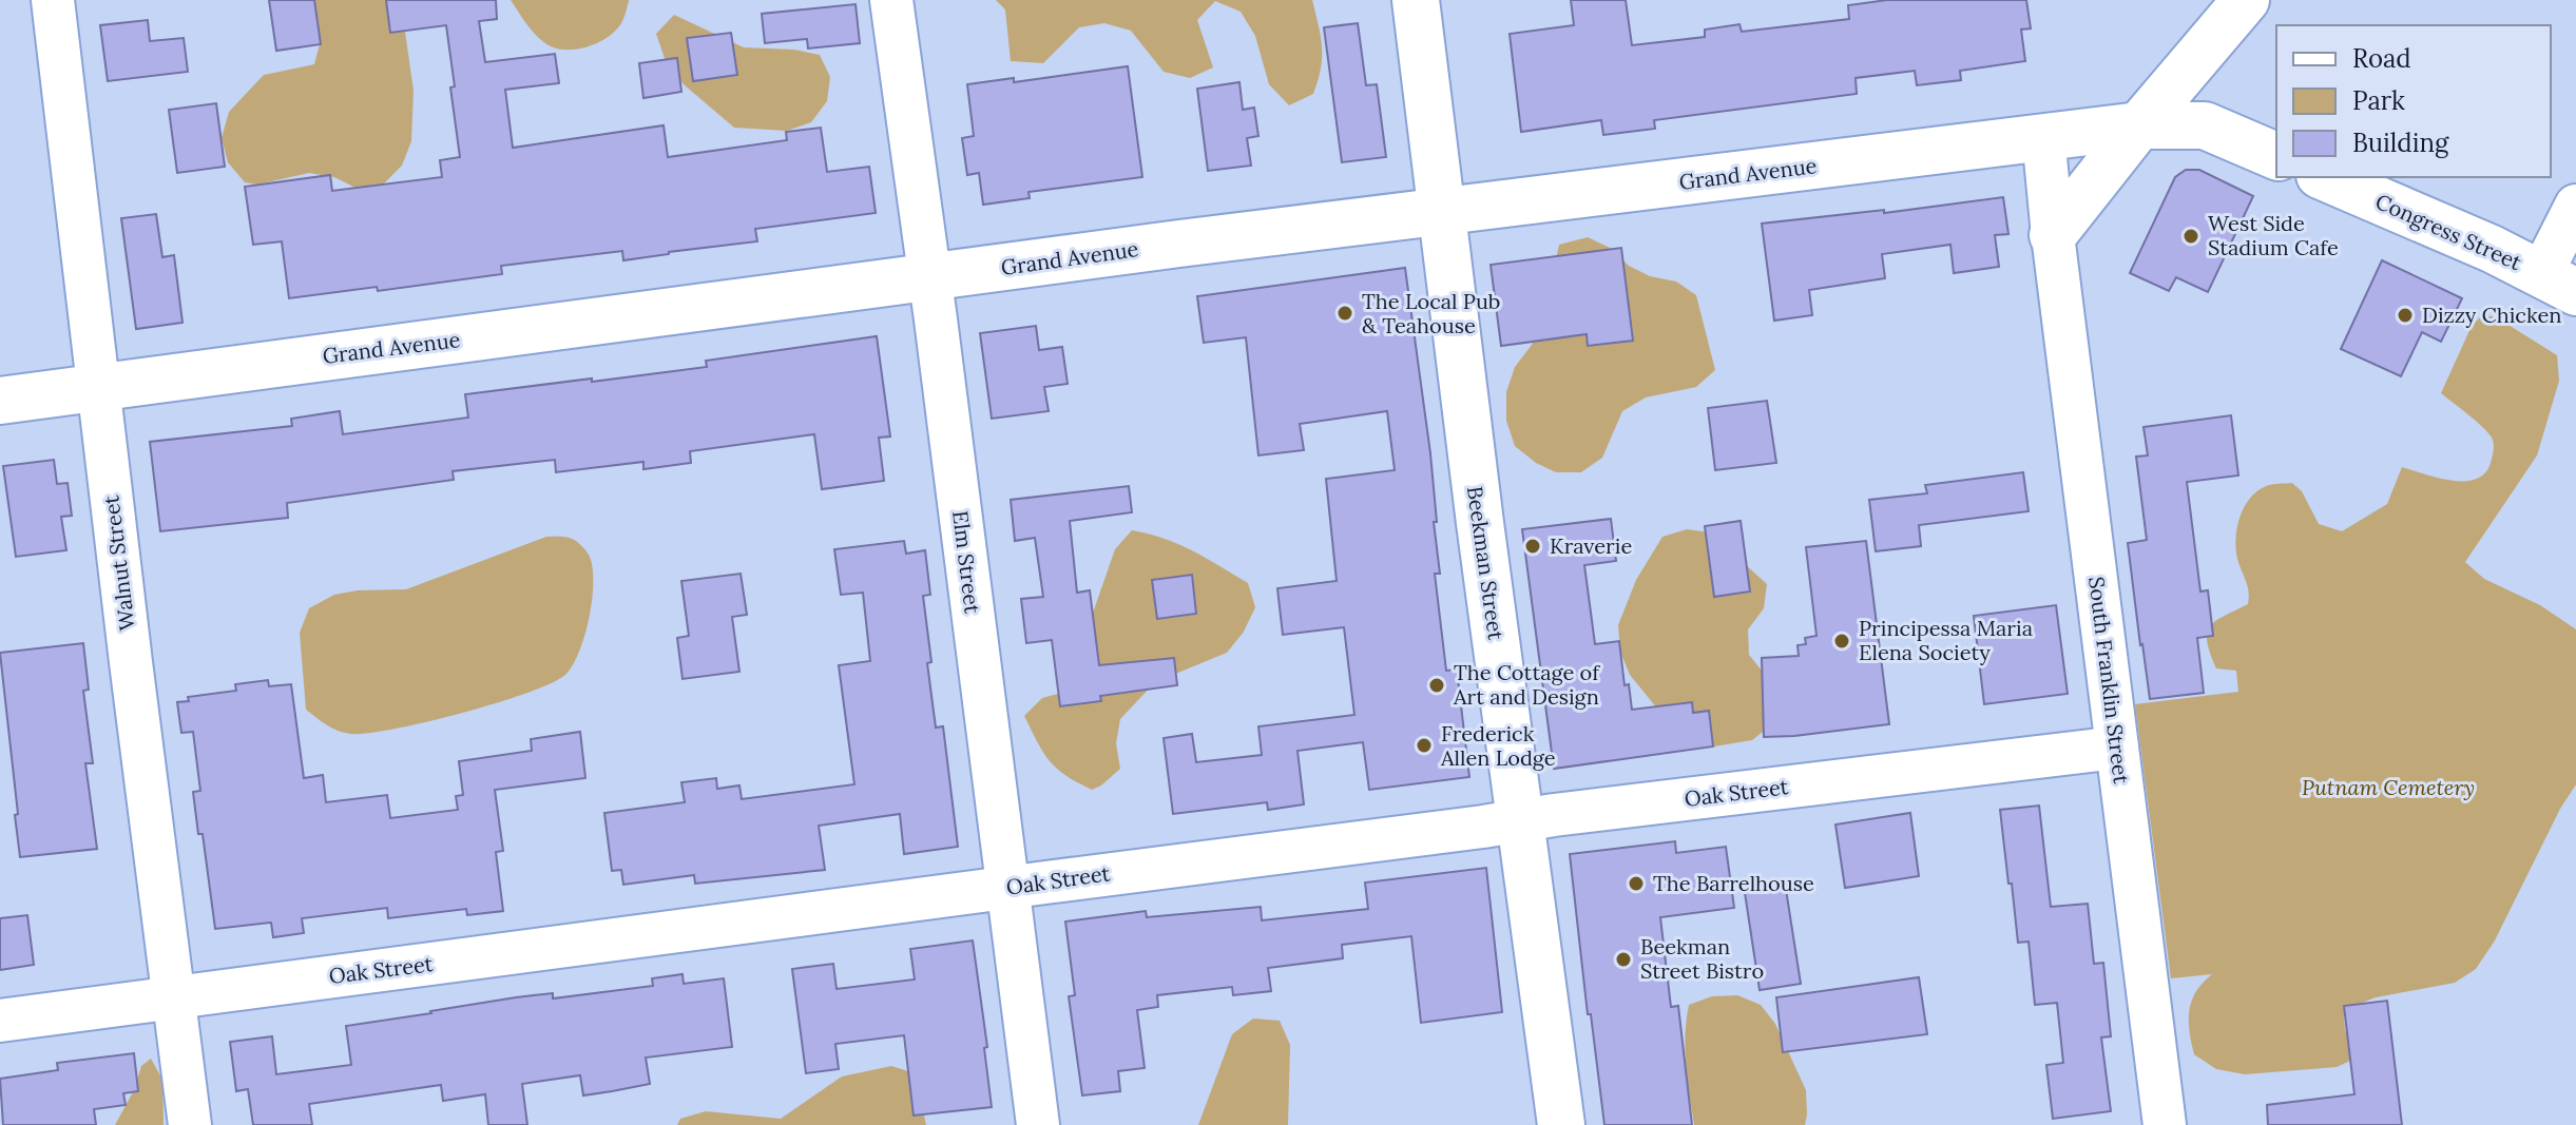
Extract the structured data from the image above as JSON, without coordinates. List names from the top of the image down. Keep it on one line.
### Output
{"streets":{"street":["Grand Avenue","Congress Street","Elm Street","Walnut Street","Beekman Street","South Franklin Street","Oak Street"]},"crossings":[["Grand Avenue","Elm Street"],["Grand Avenue","Walnut Street"],["Grand Avenue","Beekman Street"],["Grand Avenue","South Franklin Street"],["Elm Street","Oak Street"],["Walnut Street","Oak Street"],["Beekman Street","Oak Street"],["South Franklin Street","Oak Street"]],"parks":["Putnam Cemetery"],"places":["West Side Stadium Cafe","The Local Pub & Teahouse","Dizzy Chicken","Kraverie","Principessa Maria Elena Society","The Cottage of Art and Design","Frederick Allen Lodge","The Barrelhouse","Beekman Street Bistro"],"legend":["Road","Park","Building"]}
